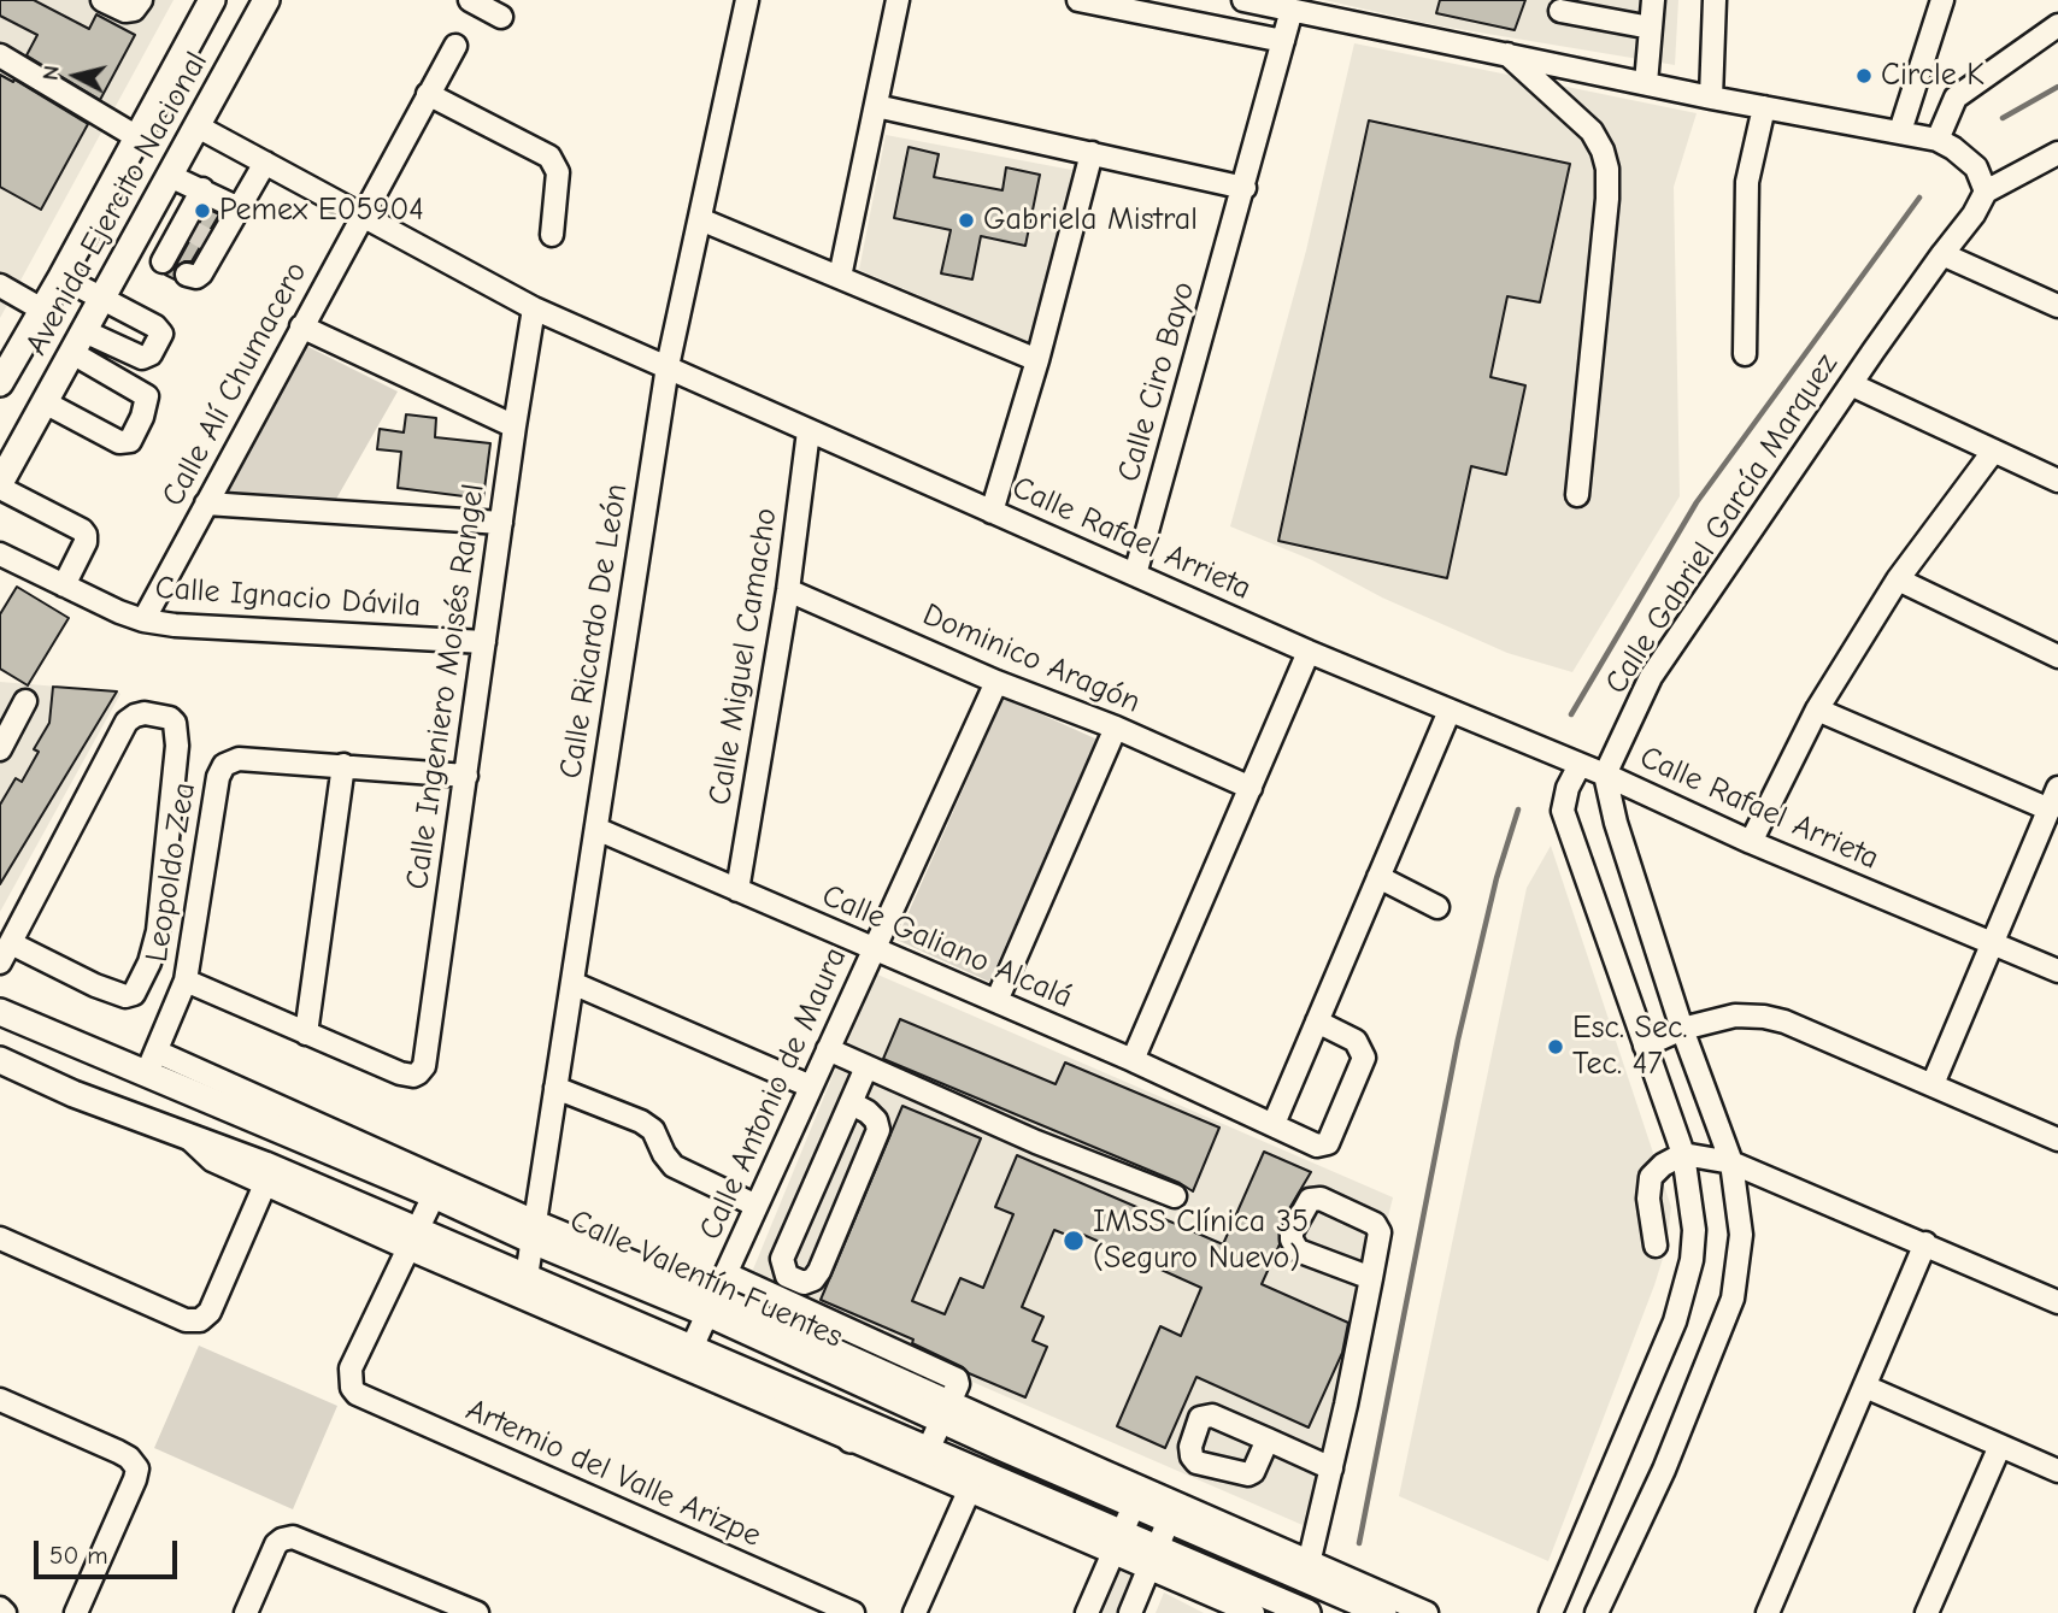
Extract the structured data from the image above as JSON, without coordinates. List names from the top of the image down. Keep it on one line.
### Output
{"streets":{"main road":["Avenida Ejercito Nacional","Calle Valentín Fuentes"],"street":["Calle Ciro Bayo","Calle Alí Chumacero","Calle Gabriel García Marquez","Calle Rafael Arrieta","Calle Ignacio Dávila","Calle Ricardo De León","Calle Miguel Camacho","Dominico Aragón","Calle Ingeniero Moisés Rangel","Leopoldo Zea","Calle Galiano Alcalá","Calle Antonio de Maura","Artemio del Valle Arizpe"]},"crossings":[["Avenida Ejercito Nacional","Calle Rafael Arrieta"],["Calle Ciro Bayo","Calle Rafael Arrieta"],["Calle Alí Chumacero","Calle Rafael Arrieta"],["Calle Alí Chumacero","Calle Ignacio Dávila"],["Calle Gabriel García Marquez","Calle Rafael Arrieta"],["Calle Rafael Arrieta","Calle Ricardo De León"],["Calle Rafael Arrieta","Calle Miguel Camacho"],["Calle Rafael Arrieta","Calle Ingeniero Moisés Rangel"],["Calle Ignacio Dávila","Calle Ingeniero Moisés Rangel"],["Calle Ricardo De León","Calle Galiano Alcalá"],["Calle Ricardo De León","Calle Valentín Fuentes"],["Calle Miguel Camacho","Dominico Aragón"],["Calle Miguel Camacho","Calle Galiano Alcalá"],["Dominico Aragón","Calle Antonio de Maura"],["Calle Ingeniero Moisés Rangel","Leopoldo Zea"],["Leopoldo Zea","Calle Valentín Fuentes"],["Calle Galiano Alcalá","Calle Antonio de Maura"],["Calle Antonio de Maura","Calle Valentín Fuentes"]],"places":["Circle K","Pemex E05904","Gabriela Mistral","Esc. Sec. Tec. 47","IMSS Clínica 35 (Seguro Nuevo)"],"scale_bar":"50 m","north":"left"}
